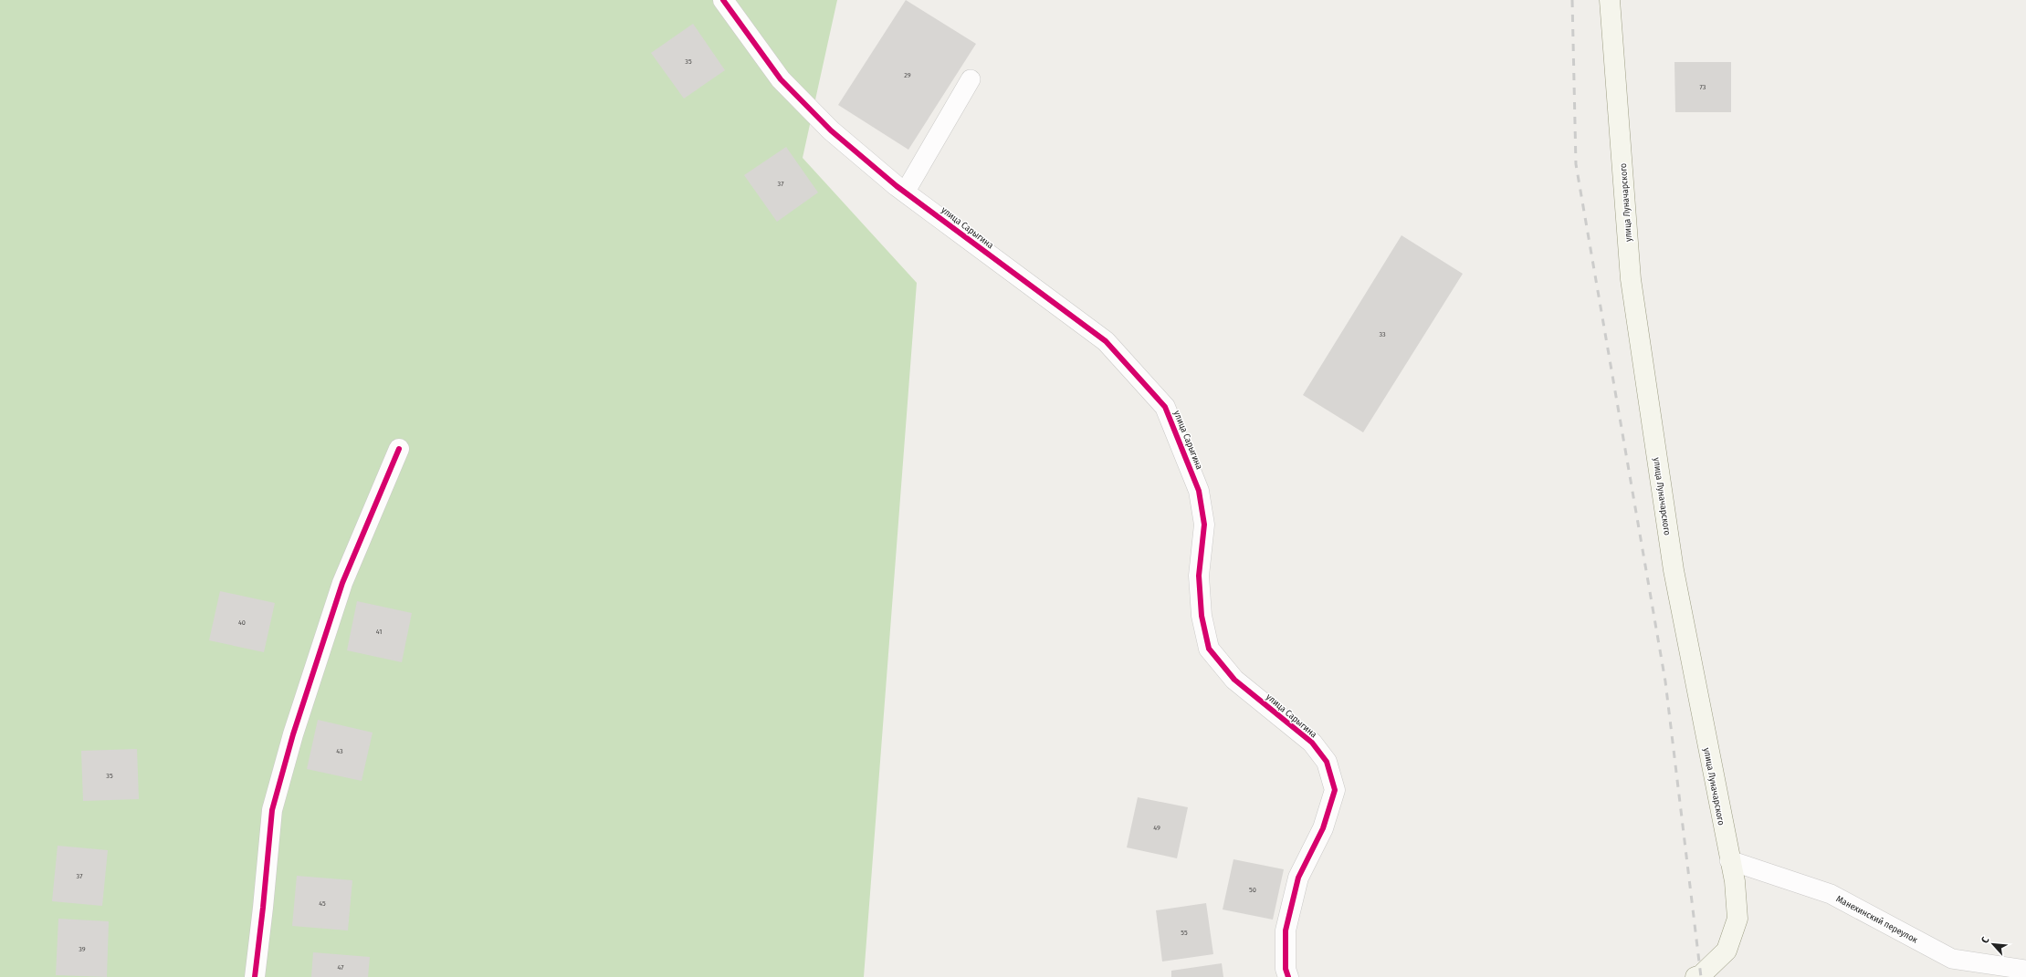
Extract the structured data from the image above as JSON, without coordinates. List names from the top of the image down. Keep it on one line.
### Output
{"streets":{"main road":["улица Луначарского"],"street":["улица Сарыгина"],"lane":["Манехинский переулок"]},"crossings":[["улица Луначарского","Манехинский переулок"]],"house_numbers":["35","29","73","37","33","40","41","43","35","49","37","50","45","55","39","47"],"north":"top left"}
